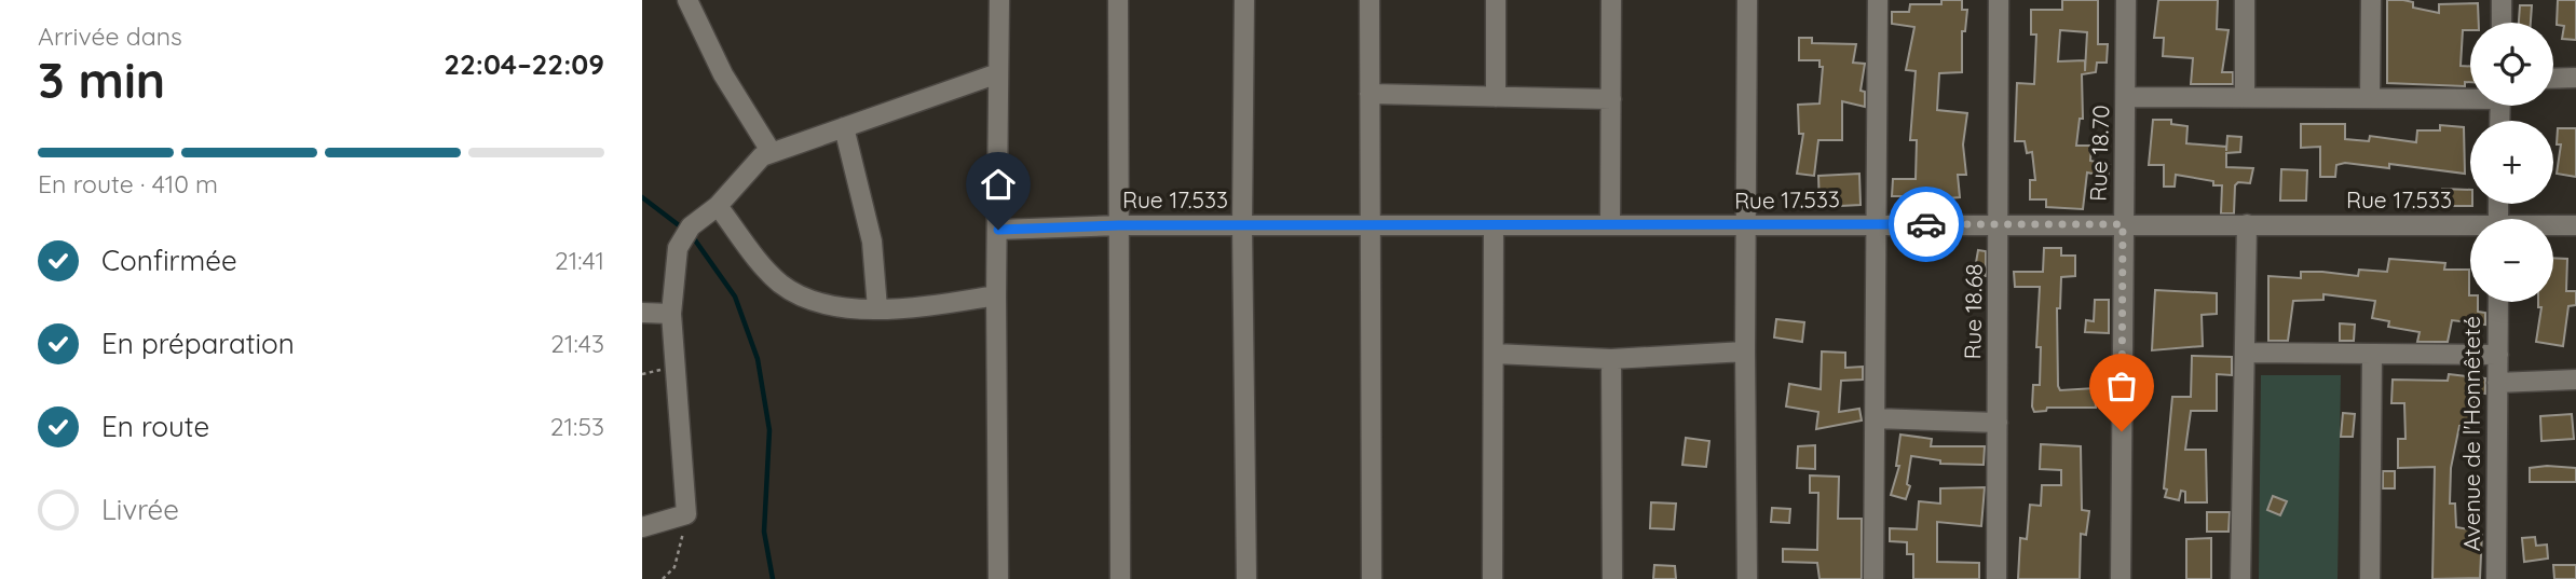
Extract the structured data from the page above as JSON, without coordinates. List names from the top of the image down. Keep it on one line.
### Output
{"streets":{"street":["Rue 18.70","Rue 17.533","Rue 18.68","Avenue de l'Honnêteté"]},"crossings":[["Rue 18.70","Rue 17.533"],["Rue 17.533","Rue 18.68"]],"page":{"heading":["3 min","Arrivée dans","22:04–22:09"],"map_buttons":["+","−"],"bar":"En route · 410 m","list":[["Confirmée","21:41"],["En préparation","21:43"],["En route","21:53"],"Livrée"]}}
